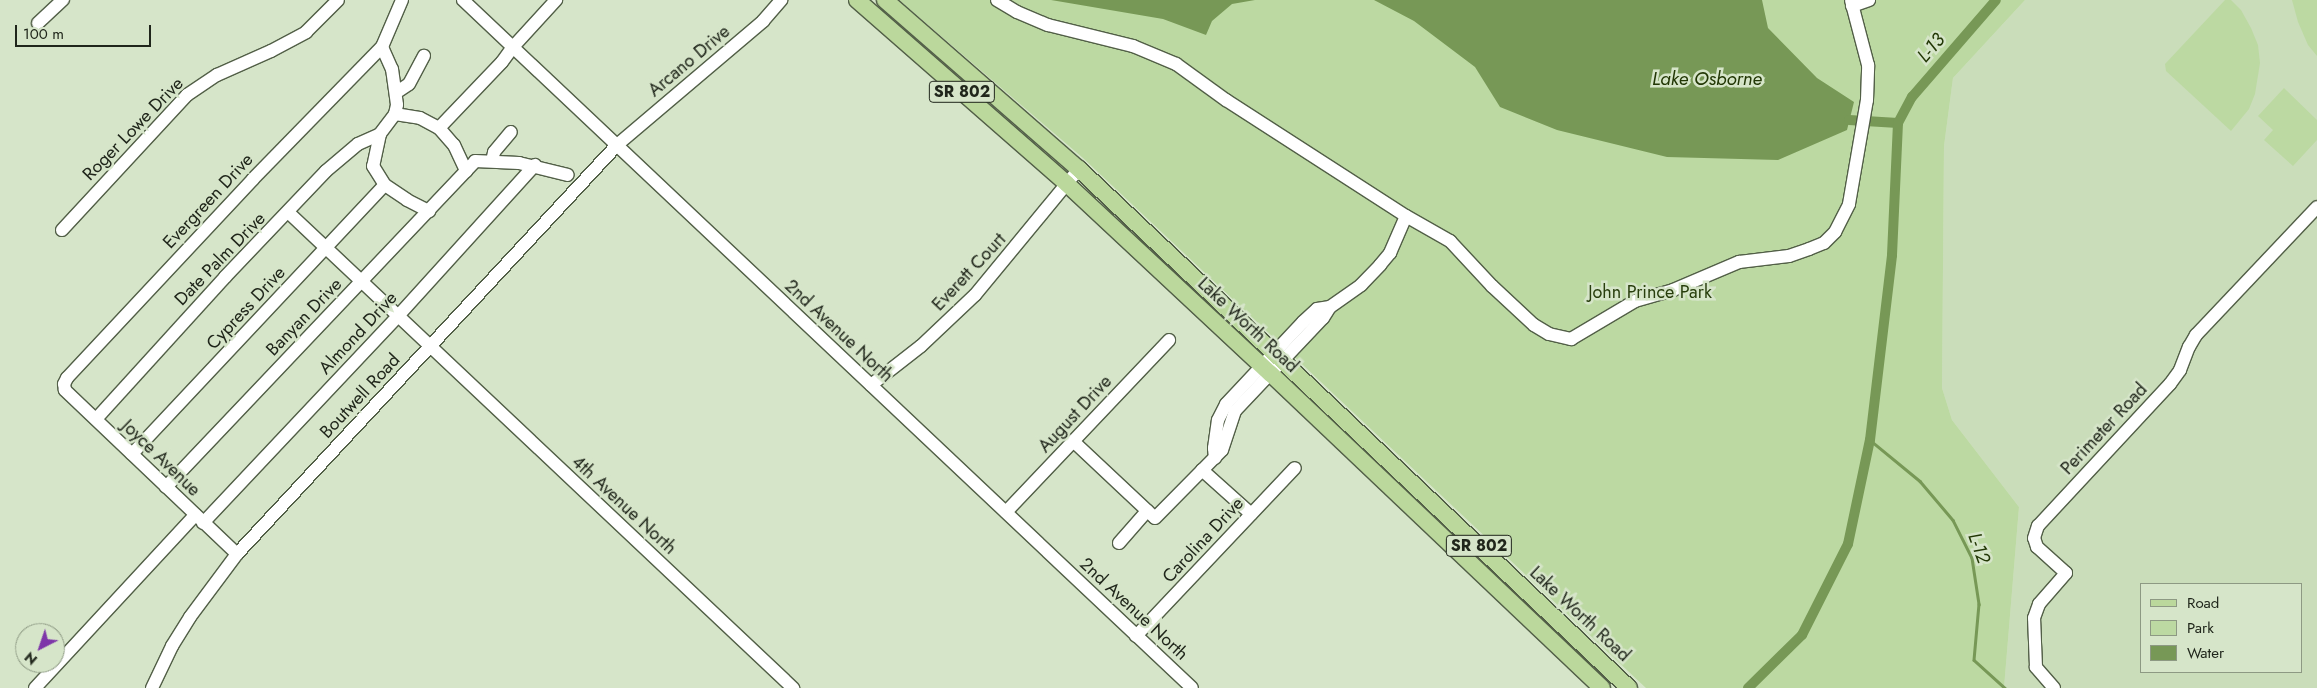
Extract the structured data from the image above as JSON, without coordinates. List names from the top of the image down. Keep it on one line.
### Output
{"streets":{"main road":["SR 802","Lake Worth Road"],"street":["Arcano Drive","Roger Lowe Drive","Evergreen Drive","Date Palm Drive","Everett Court","Cypress Drive","Banyan Drive","2nd Avenue North","Almond Drive","Boutwell Road","August Drive","Perimeter Road","Joyce Avenue","4th Avenue North","Carolina Drive"]},"crossings":[["Arcano Drive","2nd Avenue North"],["Arcano Drive","Boutwell Road"],["Evergreen Drive","Joyce Avenue"],["Date Palm Drive","Cypress Drive"],["Date Palm Drive","Banyan Drive"],["Date Palm Drive","Joyce Avenue"],["Date Palm Drive","4th Avenue North"],["Everett Court","Lake Worth Road"],["Everett Court","2nd Avenue North"],["Cypress Drive","Banyan Drive"],["Cypress Drive","Joyce Avenue"],["Cypress Drive","4th Avenue North"],["Banyan Drive","Joyce Avenue"],["Banyan Drive","4th Avenue North"],["2nd Avenue North","Boutwell Road"],["2nd Avenue North","August Drive"],["2nd Avenue North","Carolina Drive"],["Almond Drive","Joyce Avenue"],["Almond Drive","4th Avenue North"],["Boutwell Road","Joyce Avenue"],["Boutwell Road","4th Avenue North"]],"water":["L-13","Lake Osborne","L-12"],"parks":["John Prince Park"],"legend":["Road","Park","Water"],"scale_bar":"100 m","north":"bottom left"}
